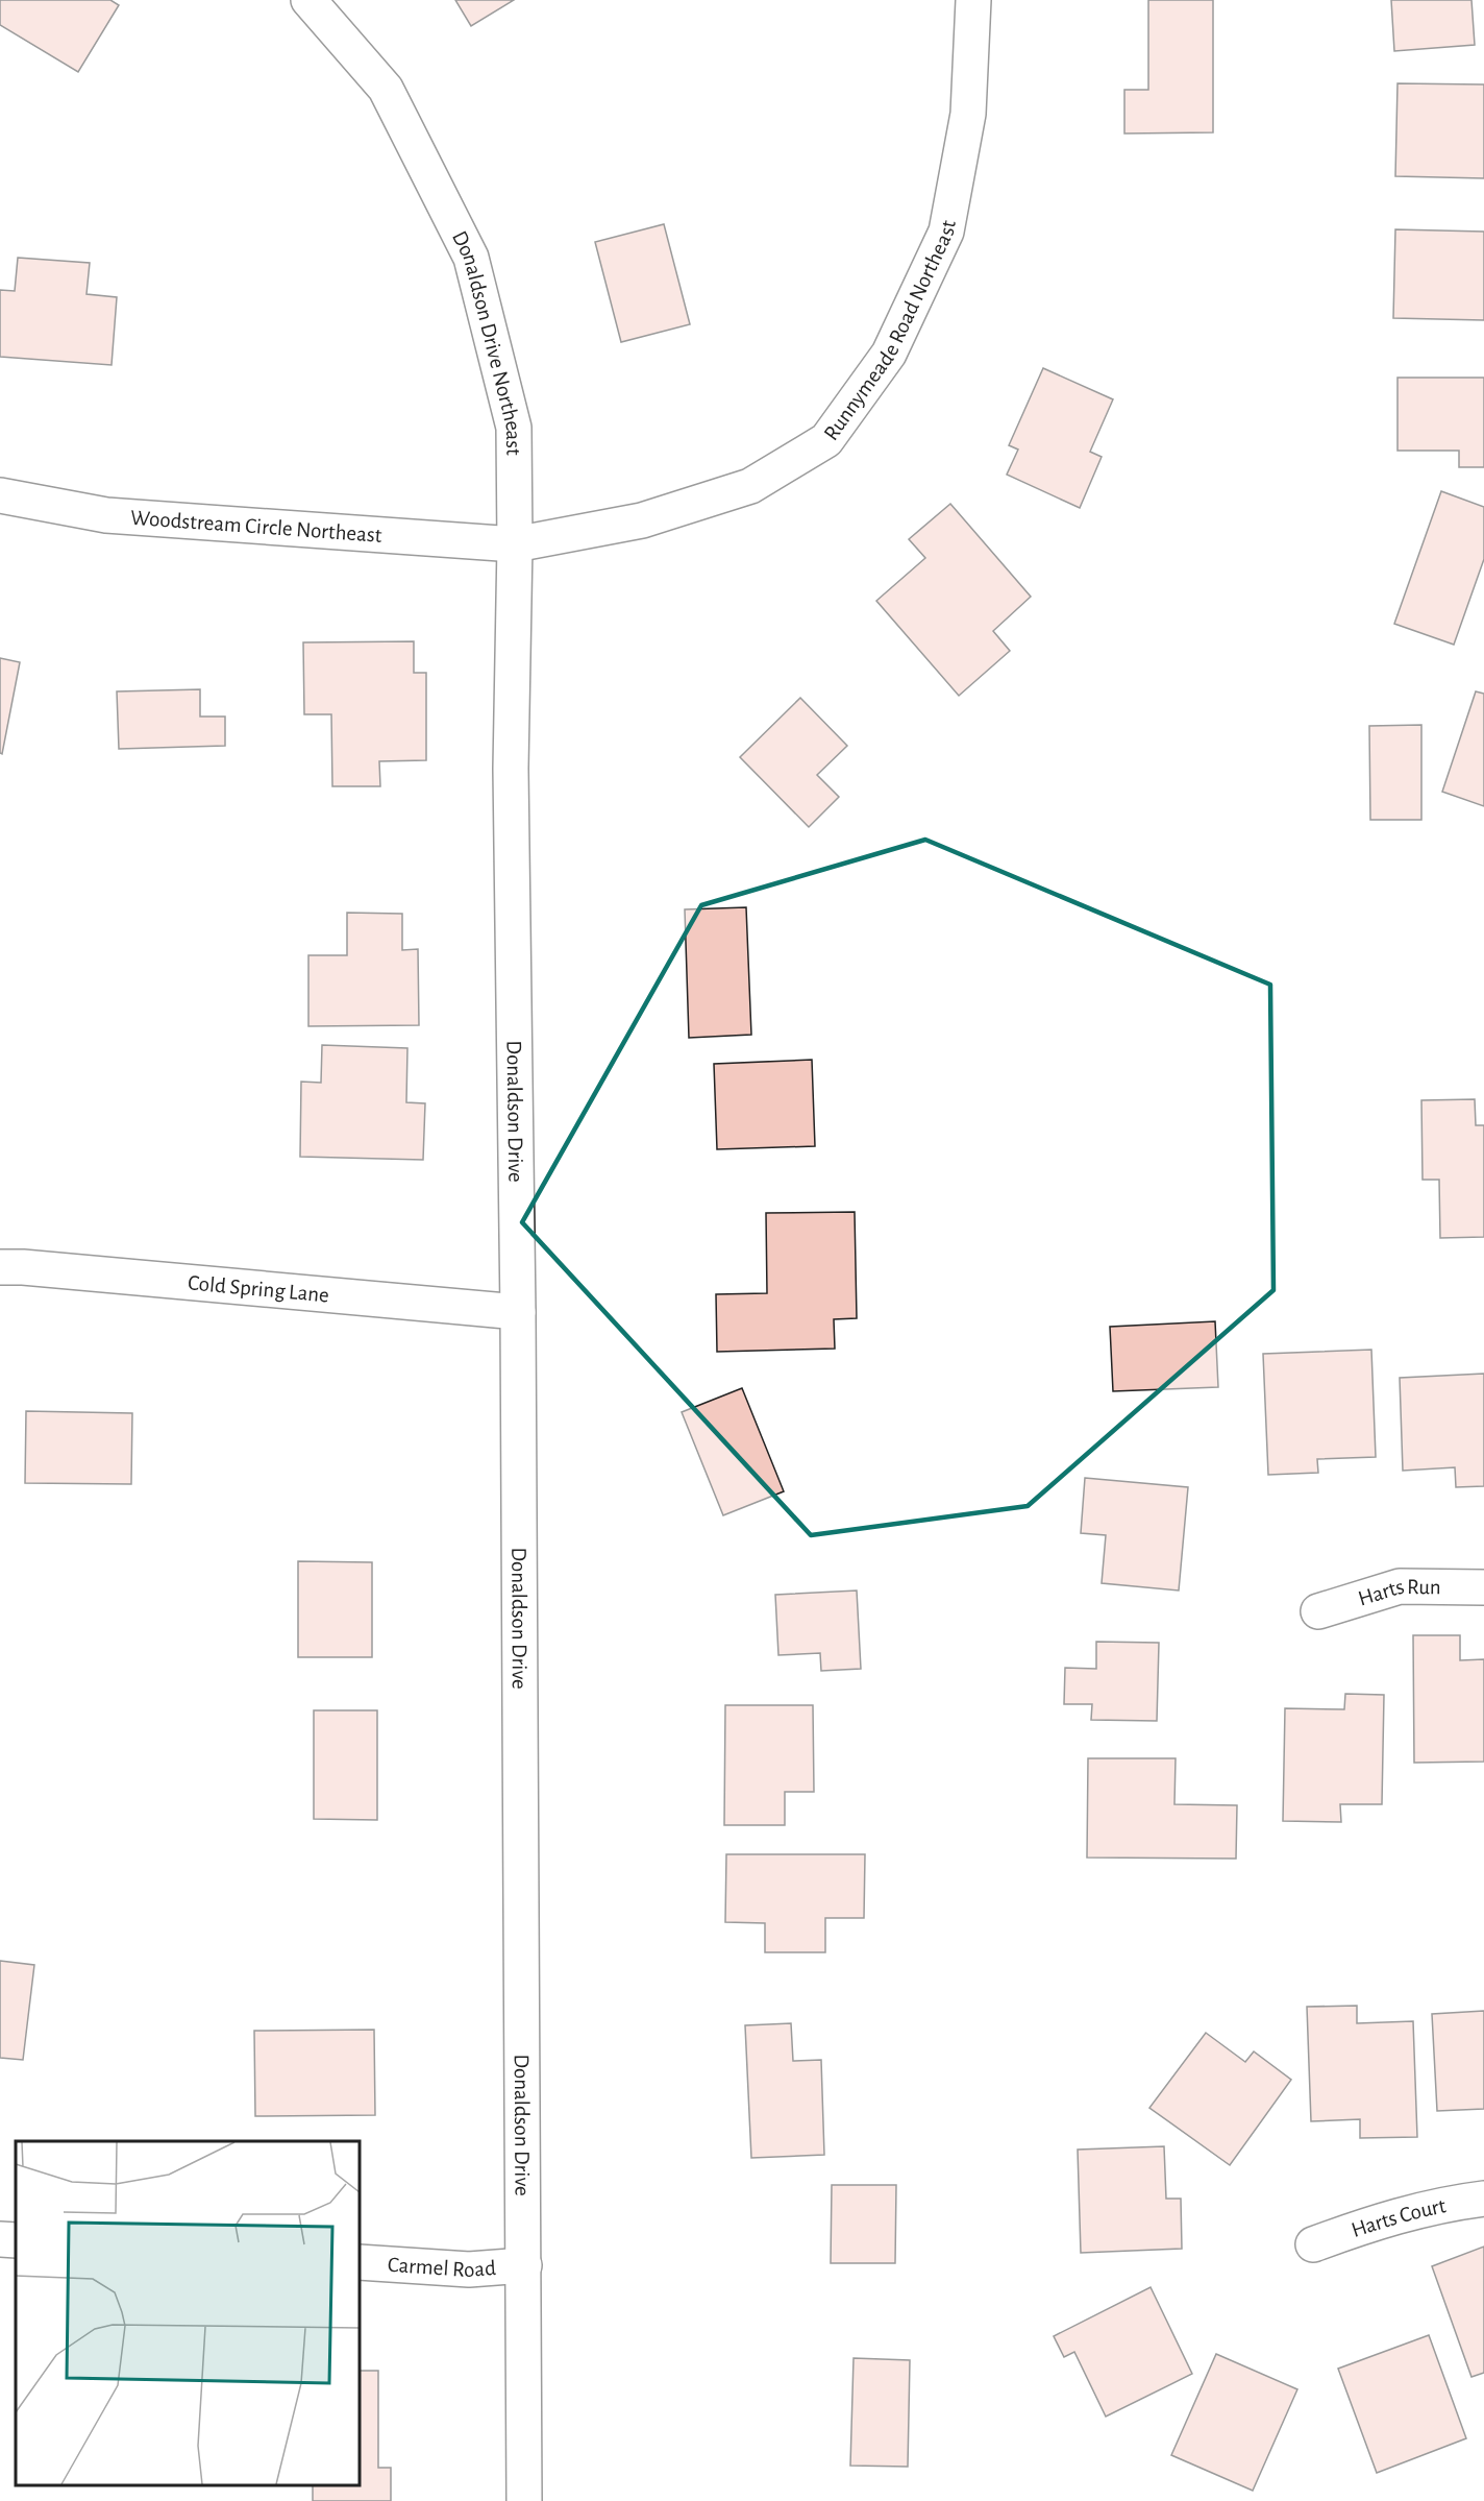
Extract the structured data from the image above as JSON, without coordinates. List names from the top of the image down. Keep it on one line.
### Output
{"streets":{"street":["Runnymeade Road Northeast","Donaldson Drive Northeast","Woodstream Circle Northeast","Donaldson Drive","Cold Spring Lane","Harts Run","Harts Court","Carmel Road"]},"crossings":[["Runnymeade Road Northeast","Donaldson Drive Northeast"],["Runnymeade Road Northeast","Woodstream Circle Northeast"],["Donaldson Drive Northeast","Woodstream Circle Northeast"],["Donaldson Drive Northeast","Donaldson Drive"],["Donaldson Drive","Cold Spring Lane"],["Donaldson Drive","Carmel Road"]]}
